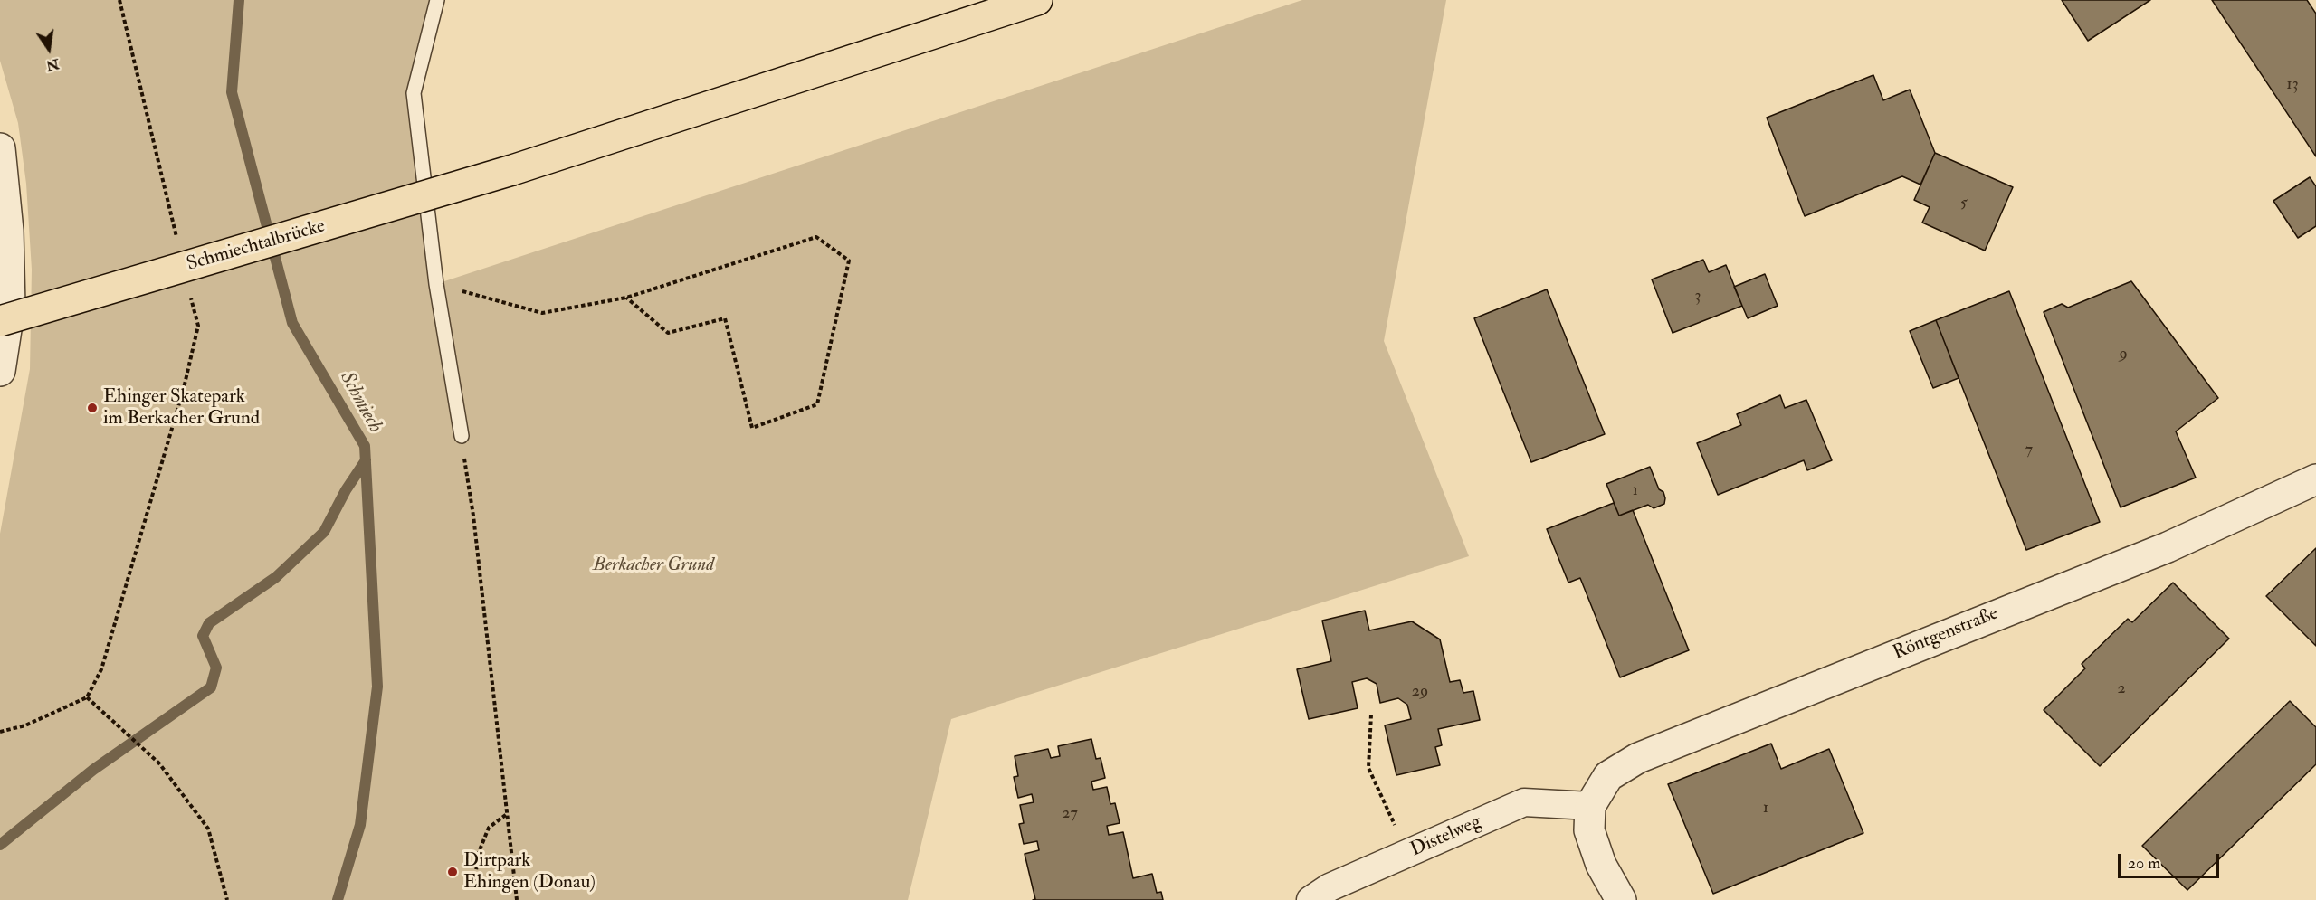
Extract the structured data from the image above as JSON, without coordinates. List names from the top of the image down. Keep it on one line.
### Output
{"streets":{"main road":["Schmiechtalbrücke"],"street":["Röntgenstraße","Distelweg"]},"crossings":[["Röntgenstraße","Distelweg"]],"water":["Schmiech"],"parks":["Berkacher Grund"],"places":["Ehinger Skatepark im Berkacher Grund","Dirtpark Ehingen (Donau)"],"house_numbers":["13","5","3","9","7","1","2","29","1","27"],"scale_bar":"20 m","north":"bottom"}
